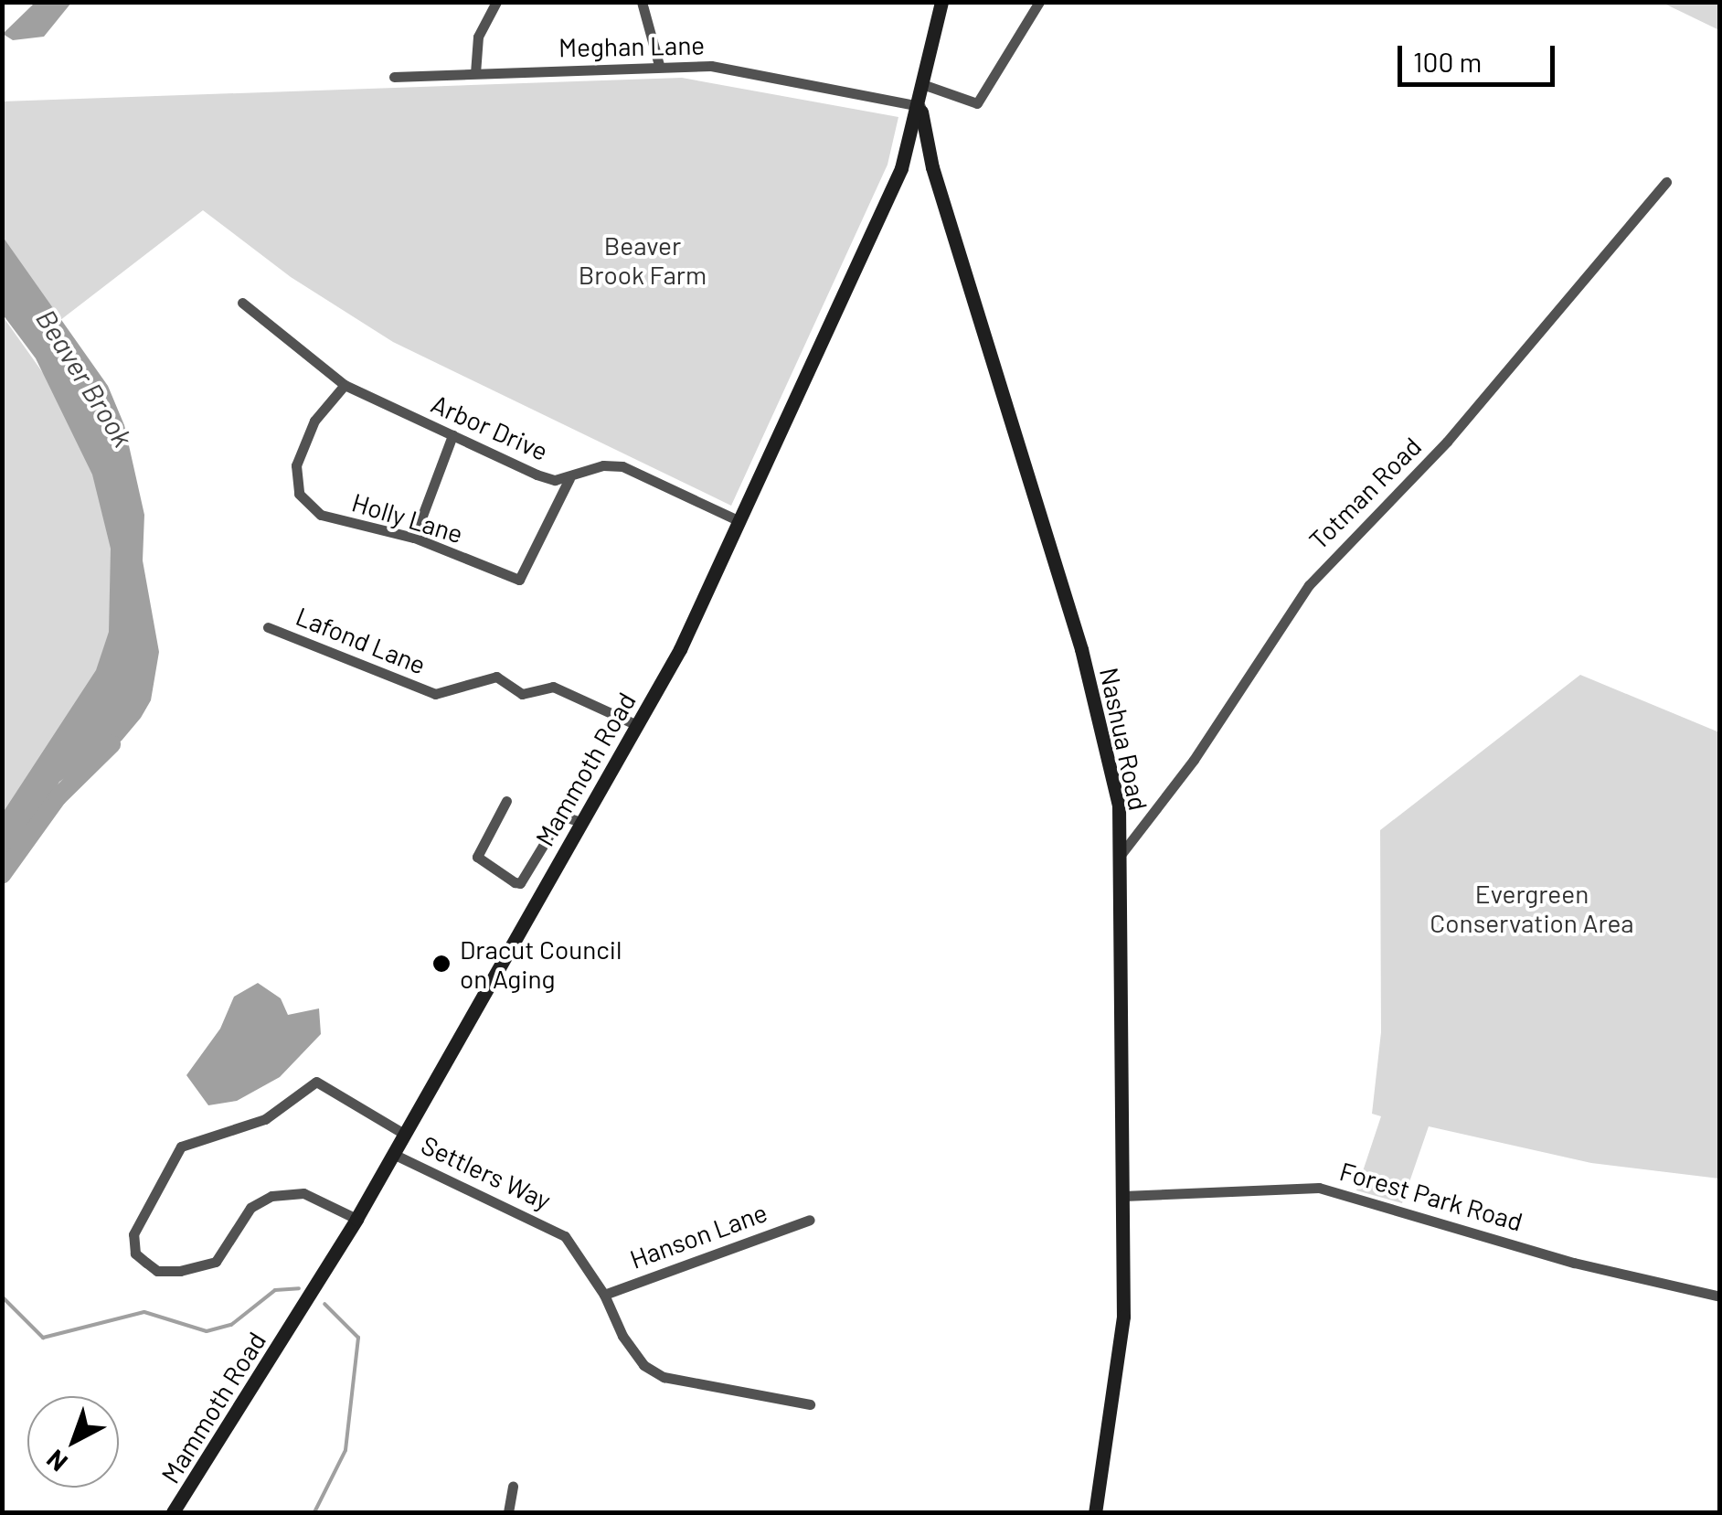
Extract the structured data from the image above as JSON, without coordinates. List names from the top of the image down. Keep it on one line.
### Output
{"streets":{"main road":["Nashua Road","Mammoth Road"],"street":["Meghan Lane","Arbor Drive","Totman Road","Holly Lane","Lafond Lane","Settlers Way","Forest Park Road","Hanson Lane"]},"crossings":[["Meghan Lane","Nashua Road"],["Meghan Lane","Mammoth Road"],["Arbor Drive","Holly Lane"],["Arbor Drive","Mammoth Road"],["Totman Road","Nashua Road"],["Lafond Lane","Mammoth Road"],["Nashua Road","Mammoth Road"],["Nashua Road","Forest Park Road"],["Mammoth Road","Settlers Way"],["Settlers Way","Hanson Lane"]],"water":["Beaver Brook"],"parks":["Beaver Brook Farm","Evergreen Conservation Area"],"places":["Dracut Council on Aging"],"scale_bar":"100 m","north":"bottom left"}
